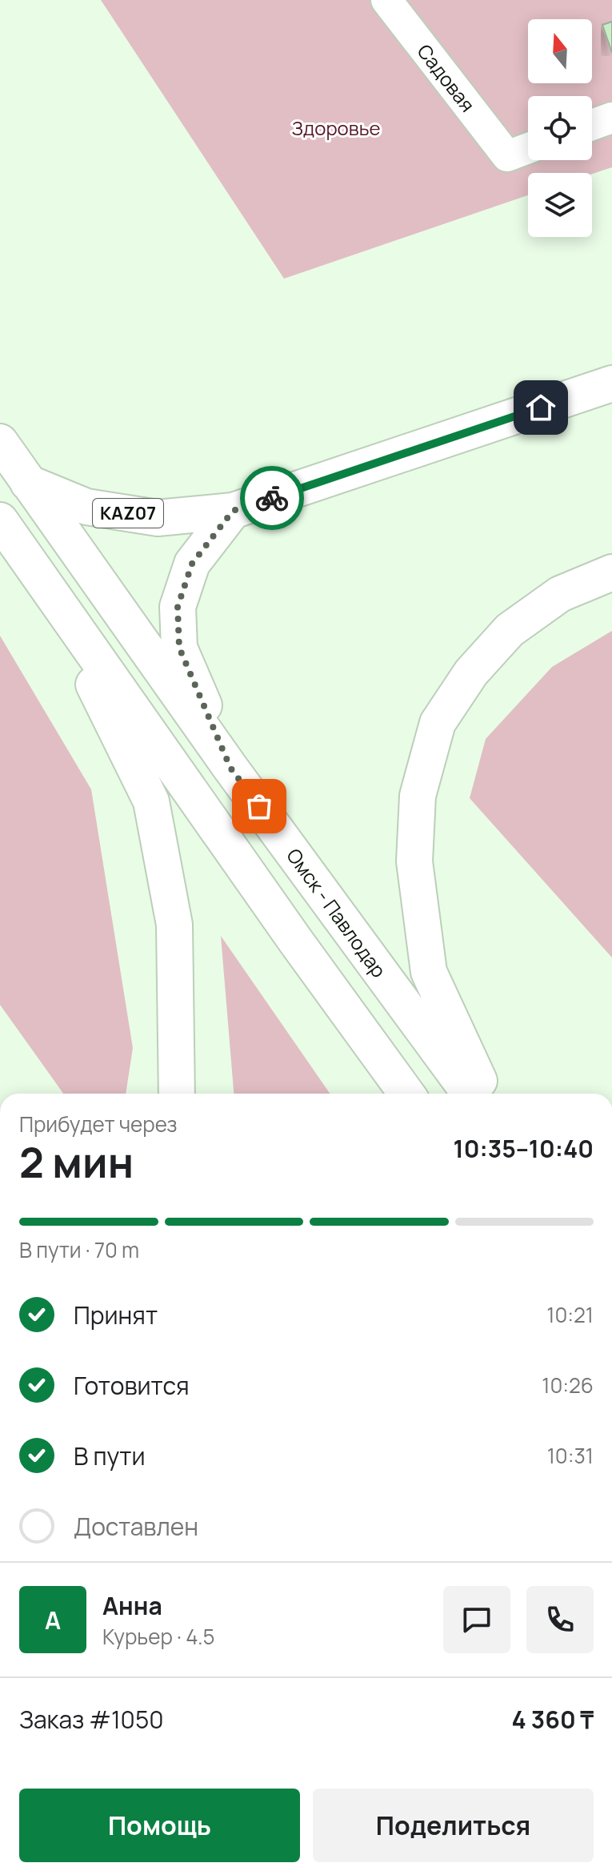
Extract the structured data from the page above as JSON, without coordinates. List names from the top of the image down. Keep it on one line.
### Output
{"streets":{"highway":["KAZ07","Омск - Павлодар"],"street":["Садовая"]},"crossings":[["KAZ07","Омск - Павлодар"]],"parks":["Здоровье"],"north":"top","page":{"heading":["2 мин","Прибудет через","10:35–10:40"],"panel":["Анна","Курьер · 4.5","Заказ #1050","4 360 ₸"],"bar":"В пути · 70 m","list":[["Принят","10:21"],["Готовится","10:26"],["В пути","10:31"],"Доставлен"],"round":"А","buttons":["Помощь","Поделиться"]}}
